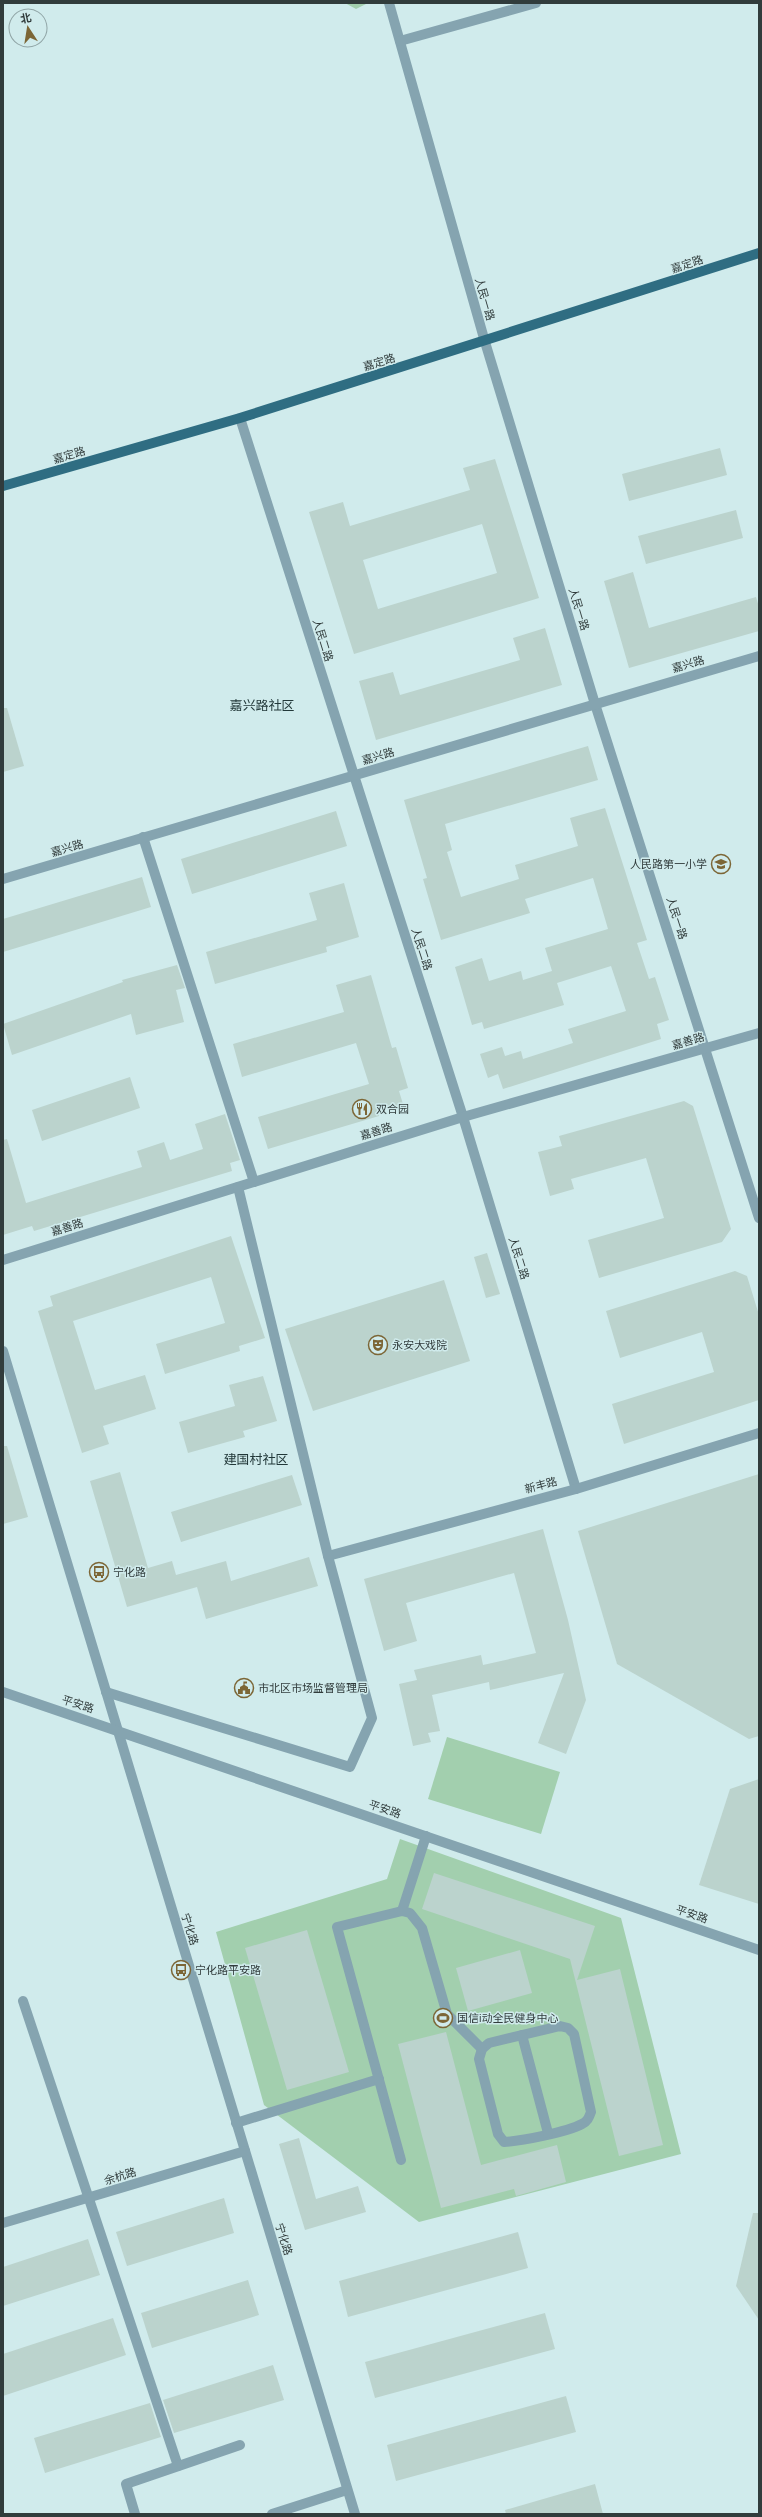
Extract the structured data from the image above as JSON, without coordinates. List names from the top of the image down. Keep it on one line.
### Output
{"streets":{"main road":["嘉定路"],"street":["人民一路","人民二路","嘉兴路","嘉善路","新丰路","平安路","宁化路","余杭路"]},"crossings":[["嘉定路","人民一路"],["嘉定路","人民二路"],["人民一路","嘉兴路"],["人民一路","嘉善路"],["人民二路","嘉兴路"],["人民二路","嘉善路"],["人民二路","新丰路"],["平安路","宁化路"],["宁化路","余杭路"]],"districts":["嘉兴路社区","建国村社区"],"places":{"school or university":["人民路第一小学"],"restaurant":["双合园"],"theatre":["永安大戏院"],"bus stop":["宁化路","宁化路平安路"],"public building":["市北区市场监督管理局"],"sports":["国信i动全民健身中心"]},"north":"top"}
